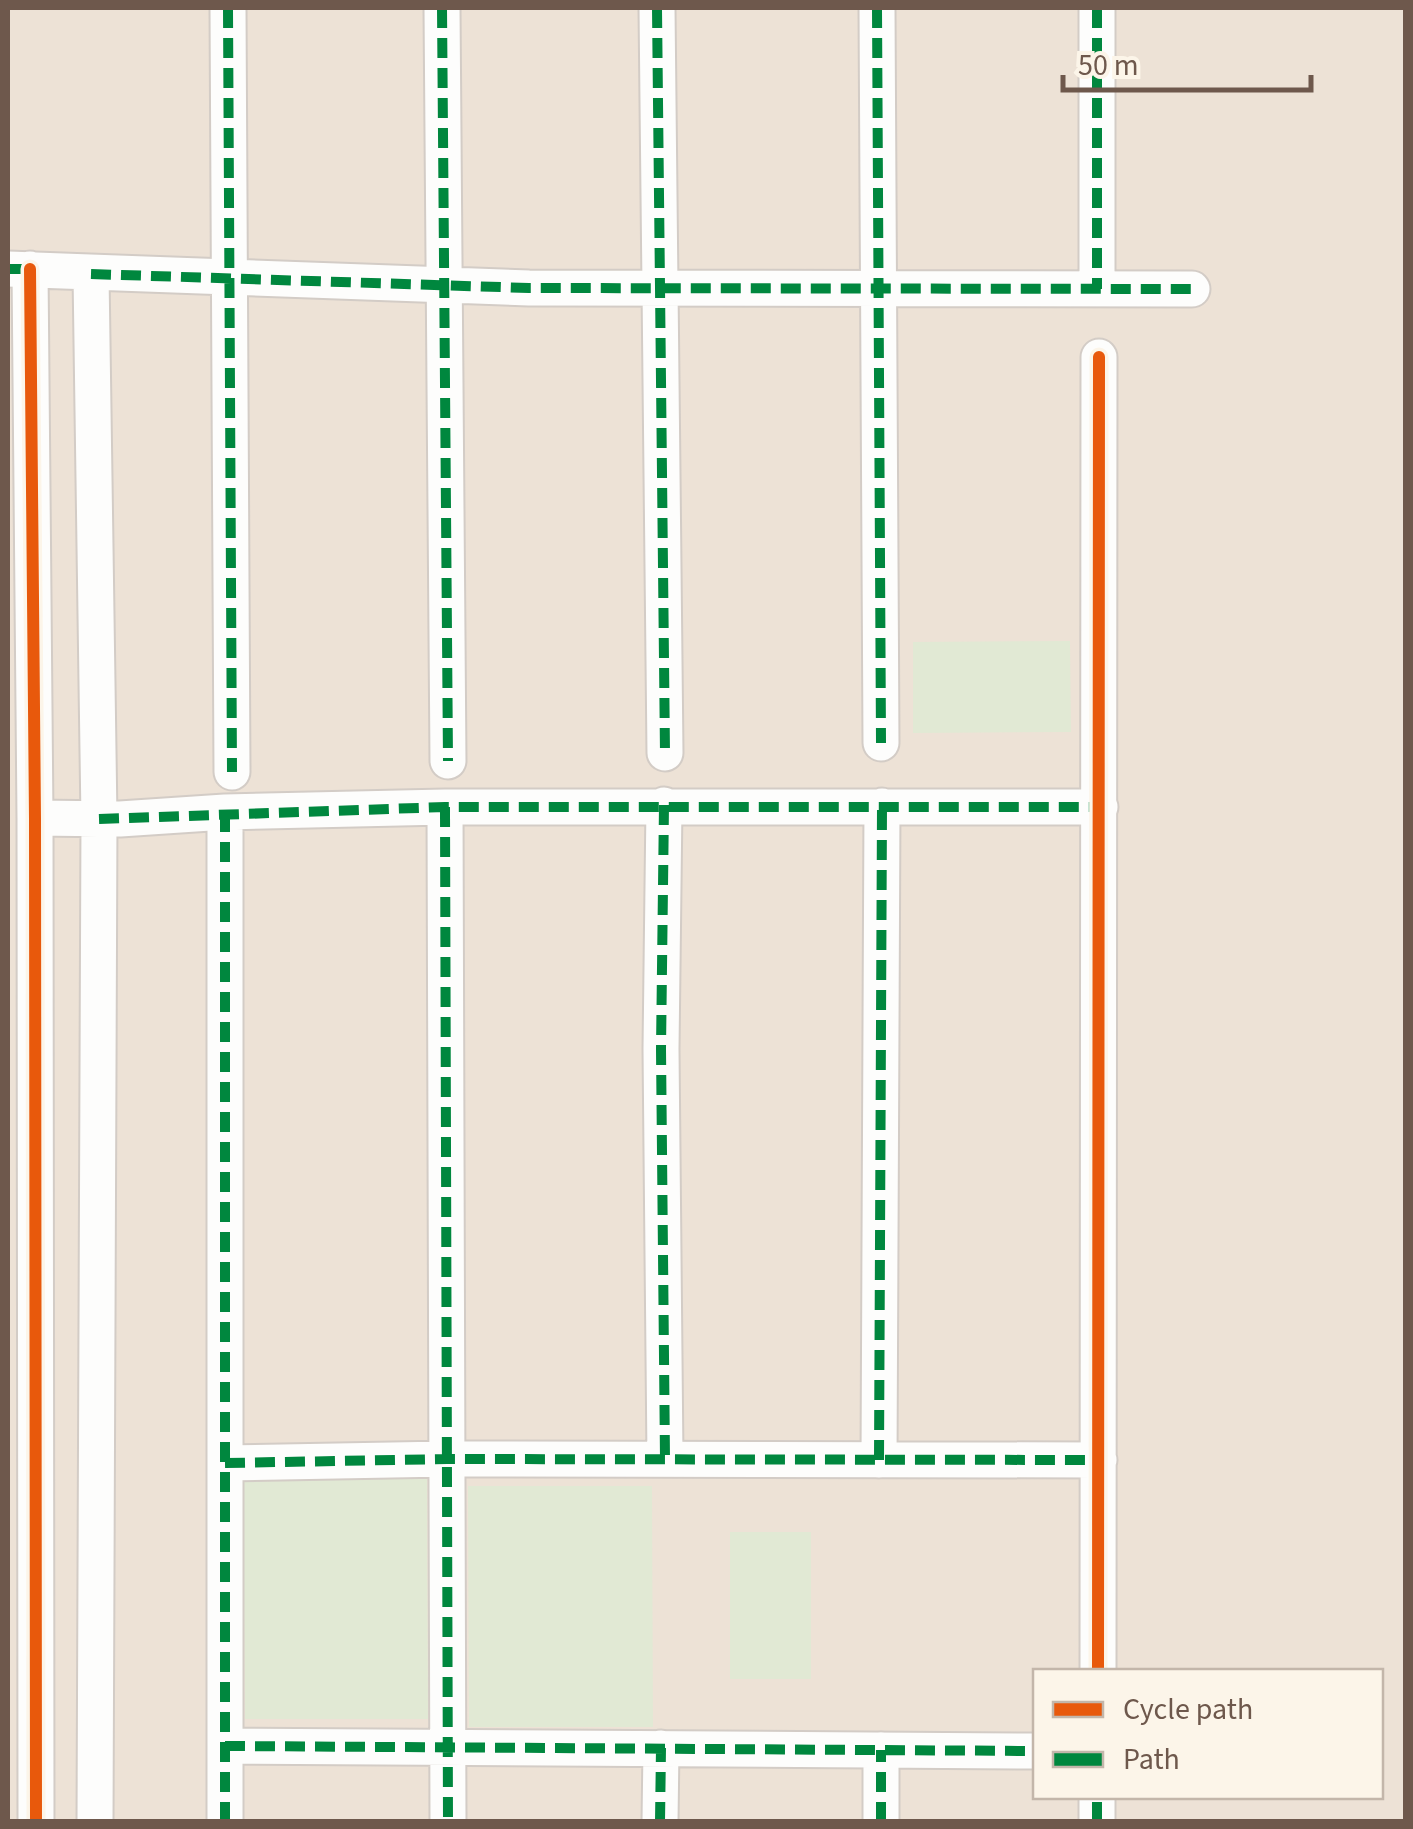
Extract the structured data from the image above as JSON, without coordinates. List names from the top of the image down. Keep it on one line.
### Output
{"legend":["Cycle path","Path"],"scale_bar":"50 m"}
